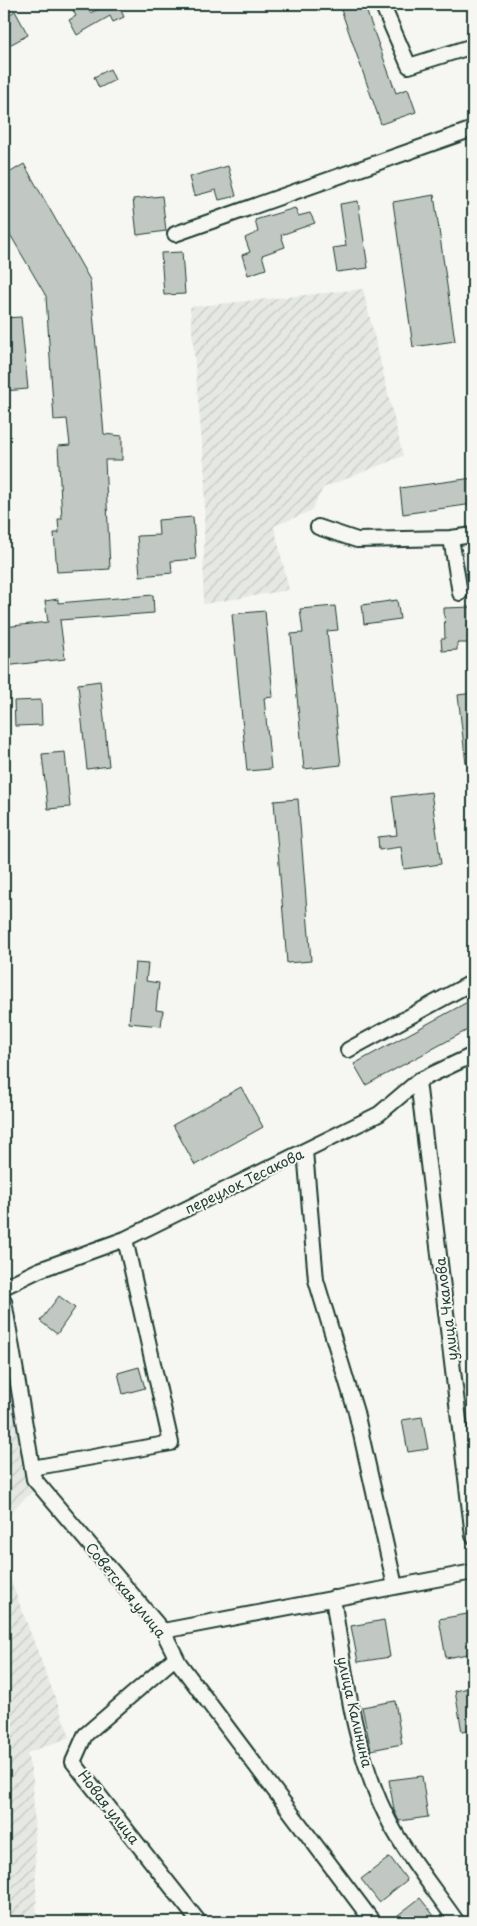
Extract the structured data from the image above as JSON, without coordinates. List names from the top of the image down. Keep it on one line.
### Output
{"streets":{"street":["переулок Тесакова","улица Чкалова","Советская улица","улица Калинина","Новая улица"]},"crossings":[["переулок Тесакова","улица Чкалова"],["Советская улица","Новая улица"]]}
